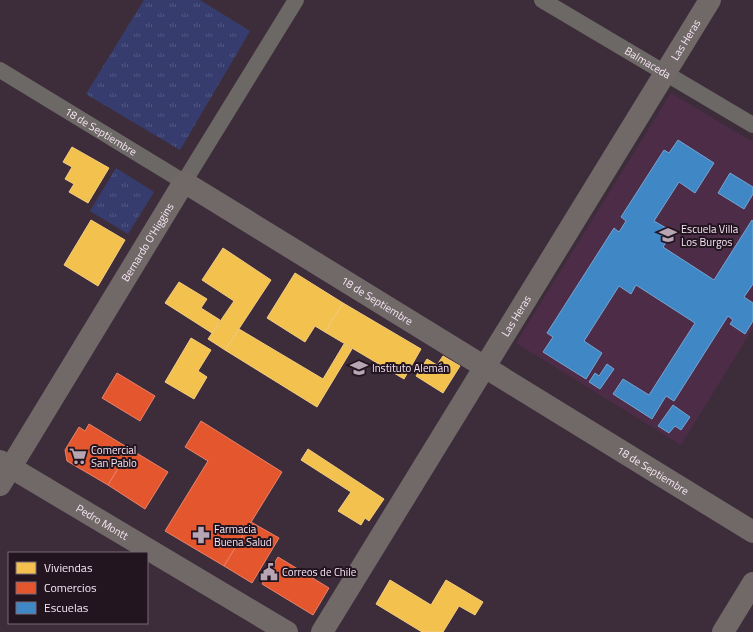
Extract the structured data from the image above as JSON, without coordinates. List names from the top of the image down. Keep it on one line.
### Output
{"streets":{"street":["Las Heras","Balmaceda","18 de Septiembre","Bernardo O'Higgins","Pedro Montt"]},"crossings":[["Las Heras","Balmaceda"],["Las Heras","18 de Septiembre"],["18 de Septiembre","Bernardo O'Higgins"],["Bernardo O'Higgins","Pedro Montt"]],"places":{"school or university":["Escuela Villa Los Burgos","Instituto Alemán"],"supermarket":["Comercial San Pablo"],"pharmacy":["Farmacia Buena Salud"],"public building":["Correos de Chile"]},"legend":["Viviendas","Comercios","Escuelas"]}
